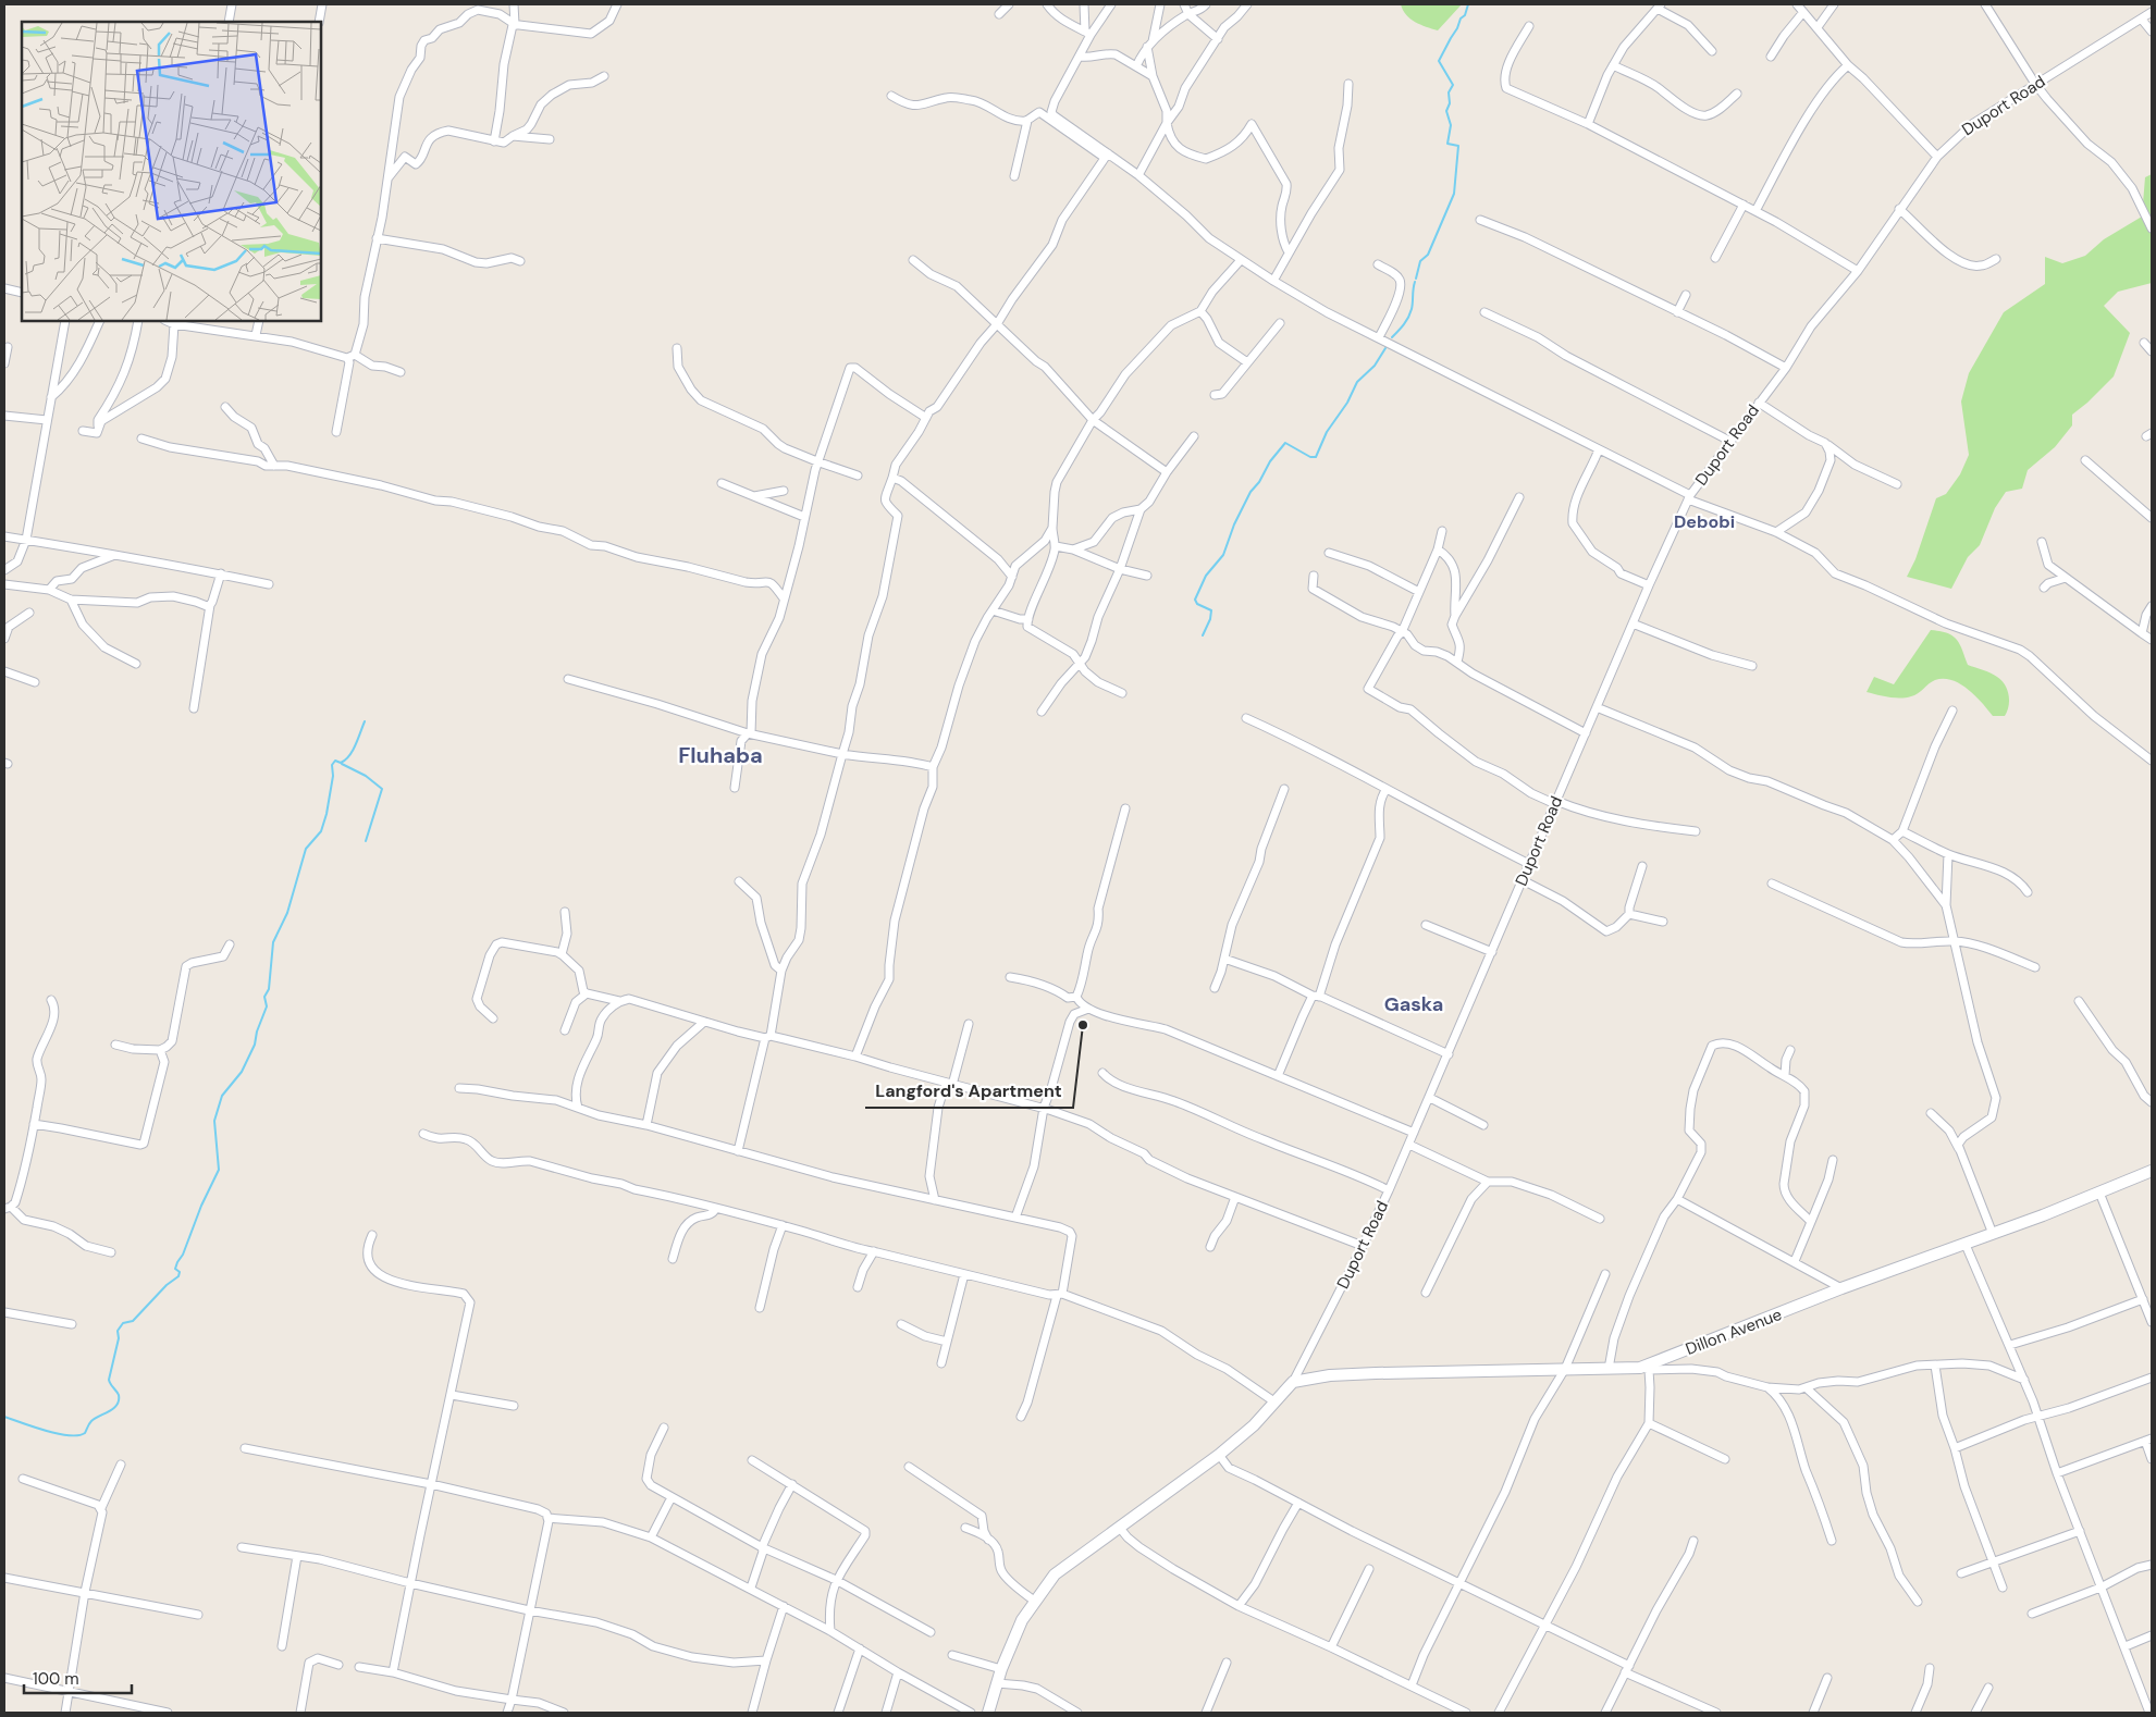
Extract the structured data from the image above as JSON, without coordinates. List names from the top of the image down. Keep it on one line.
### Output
{"streets":{"street":["Duport Road","Dillon Avenue"]},"crossings":[["Duport Road","Dillon Avenue"]],"districts":["Debobi","Fluhaba","Gaska"],"places":["Langford's Apartment"],"scale_bar":"100 m"}
